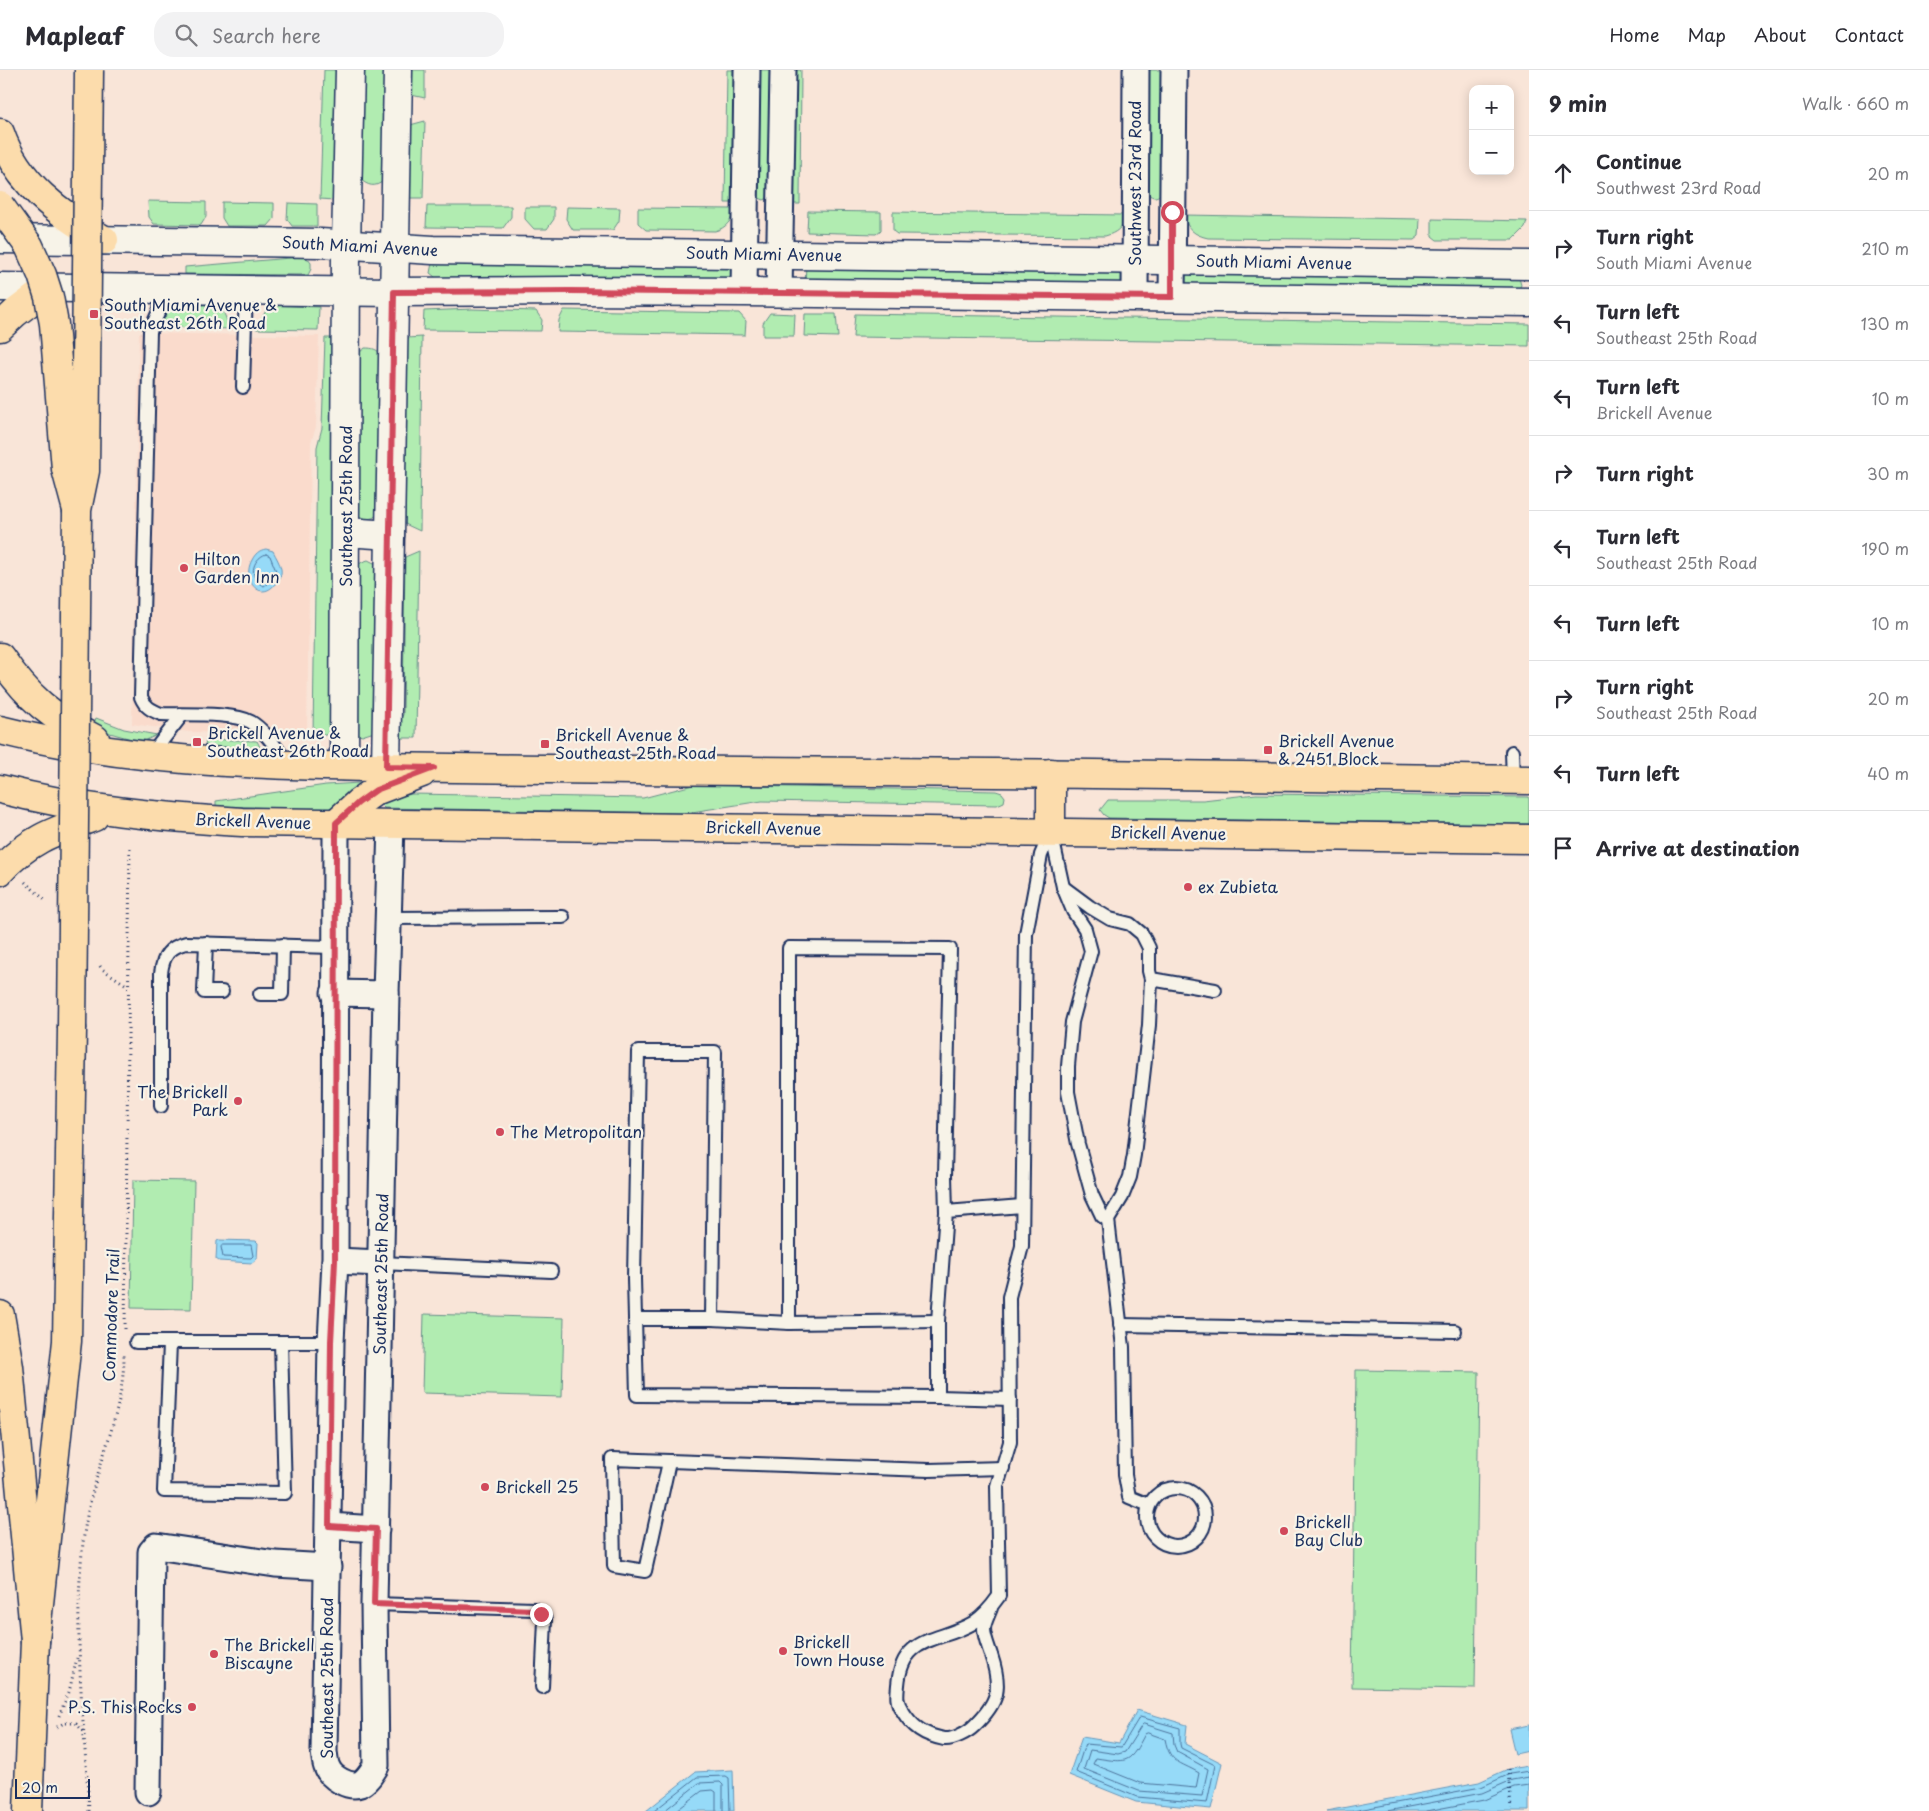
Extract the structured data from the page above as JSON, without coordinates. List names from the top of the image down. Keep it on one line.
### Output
{"streets":{"main road":["South Miami Avenue","Southeast 25th Road","Brickell Avenue"],"street":["Southwest 23rd Road"],"path":["Commodore Trail"]},"crossings":[["Southwest 23rd Road","South Miami Avenue"],["South Miami Avenue","Southeast 25th Road"],["Southeast 25th Road","Brickell Avenue"]],"places":{"transit":["South Miami Avenue & Southeast 26th Road","Brickell Avenue & Southeast 26th Road","Brickell Avenue & Southeast 25th Road","Brickell Avenue & 2451 Block"],"other":["Hilton Garden Inn","ex Zubieta","The Brickell Park","The Metropolitan","Brickell 25","Brickell Bay Club","Brickell Town House","The Brickell Biscayne","P.S. This Rocks"]},"scale_bar":"20 m","page":{"header":"Mapleaf","search":"Search here","nav":["Home","Map","About","Contact"],"heading":["9 min","Walk · 660 m"],"map_buttons":["+","−"],"list":[["Continue","Southwest 23rd Road","20 m"],["Turn right","South Miami Avenue","210 m"],["Turn left","Southeast 25th Road","130 m"],["Turn left","Brickell Avenue","10 m"],["Turn right","30 m"],["Turn left","Southeast 25th Road","190 m"],["Turn left","10 m"],["Turn right","Southeast 25th Road","20 m"],["Turn left","40 m"],"Arrive at destination"],"scale":"20 m"}}
